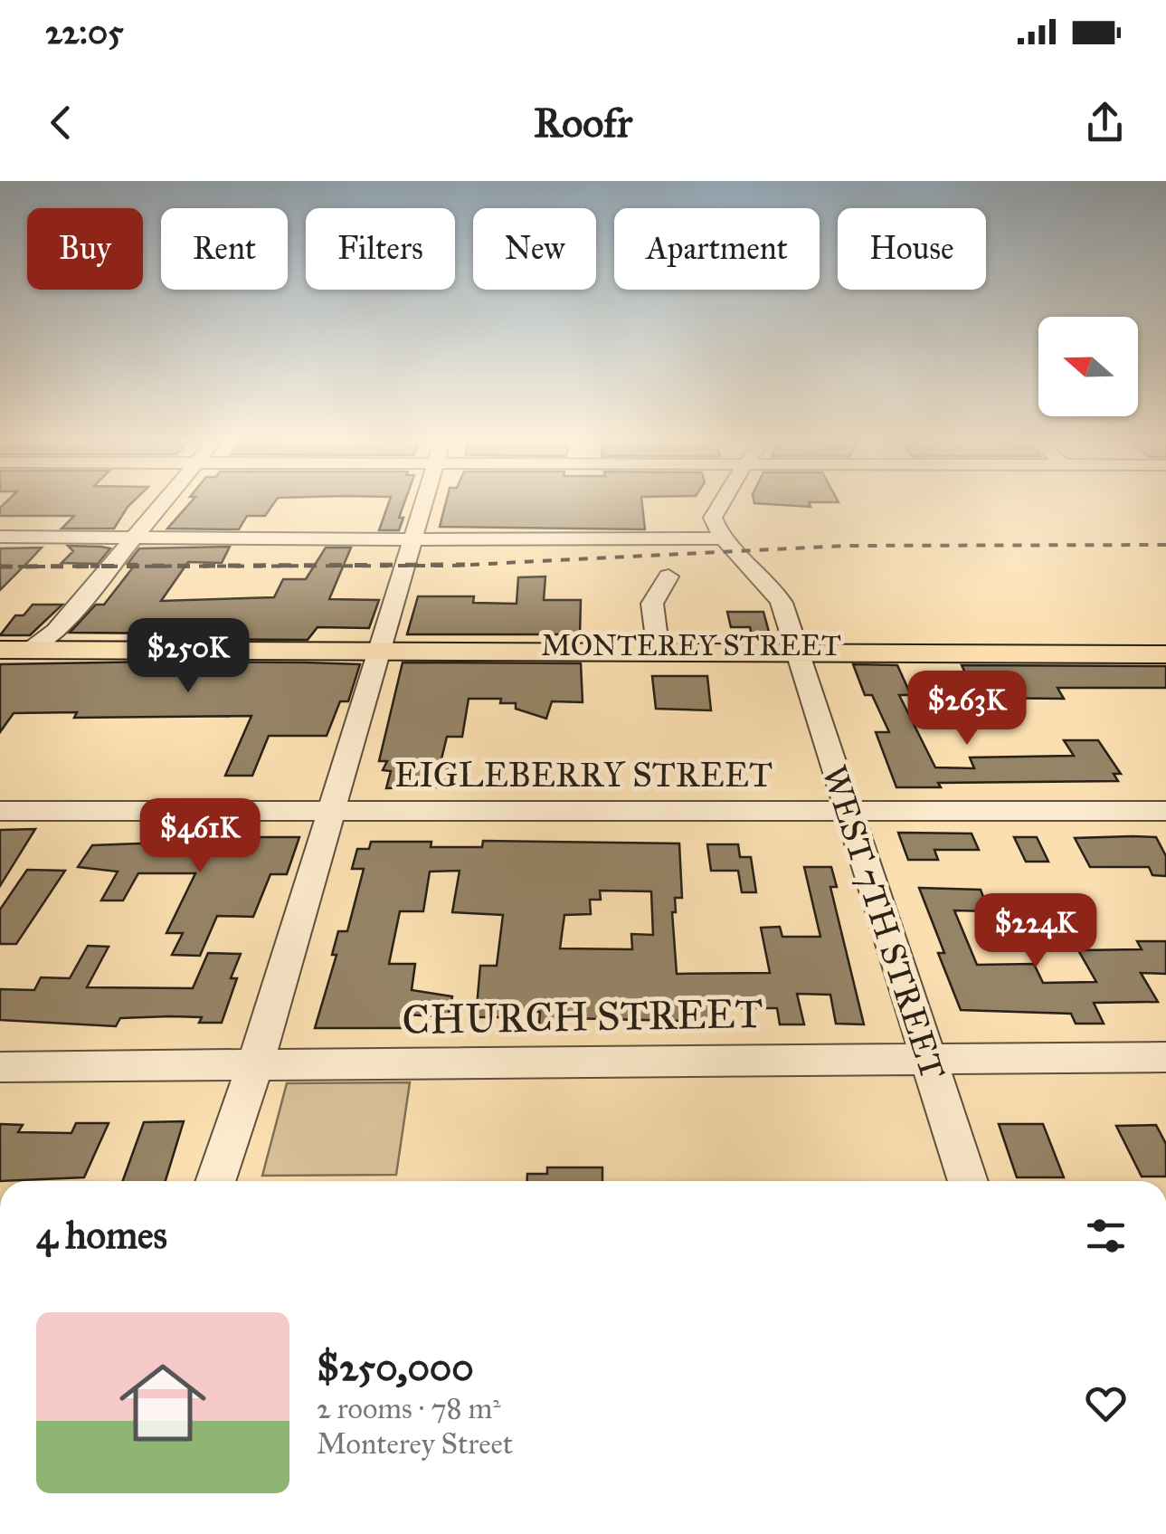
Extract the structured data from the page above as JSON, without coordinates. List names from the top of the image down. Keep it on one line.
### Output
{"streets":{"main road":["MONTEREY STREET"],"street":["EIGLEBERRY STREET","WEST 7TH STREET","CHURCH STREET"]},"crossings":[["MONTEREY STREET","WEST 7TH STREET"],["EIGLEBERRY STREET","WEST 7TH STREET"],["WEST 7TH STREET","CHURCH STREET"]],"north":"left","page":{"status":"22:05","header":"Roofr","chip":["Buy","Rent","Filters","New","Apartment","House"],"price":["$250K","$263K","$461K","$224K"],"heading":"4 homes","list":[{"name":"$250,000","note":"2 rooms · 78 m² · Monterey Street"}]}}
